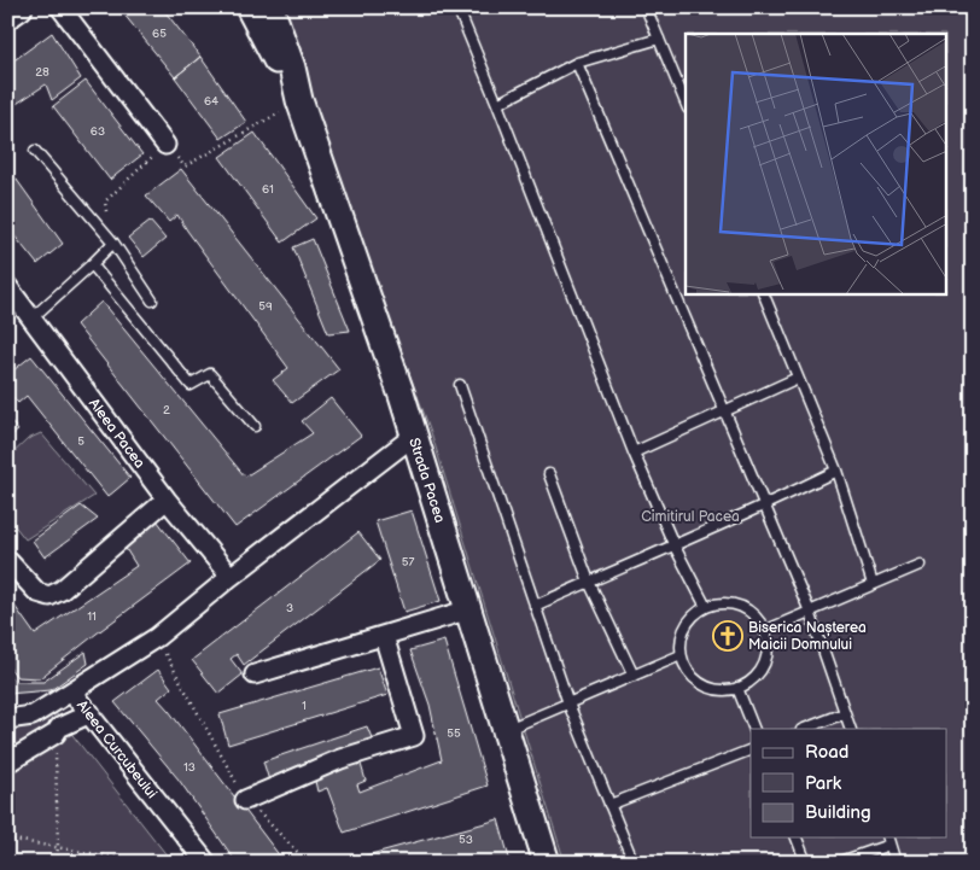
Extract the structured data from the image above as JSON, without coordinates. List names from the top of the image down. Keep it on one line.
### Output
{"streets":{"main road":["Strada Pacea"],"street":["Aleea Pacea","Aleea Curcubeului"]},"parks":["Cimitirul Pacea"],"places":{"church":["Biserica Nașterea Maicii Domnului"]},"house_numbers":["65","28","64","63","61","59","2","5","57","3","11","1","55","13","53"],"legend":["Road","Park","Building"]}
